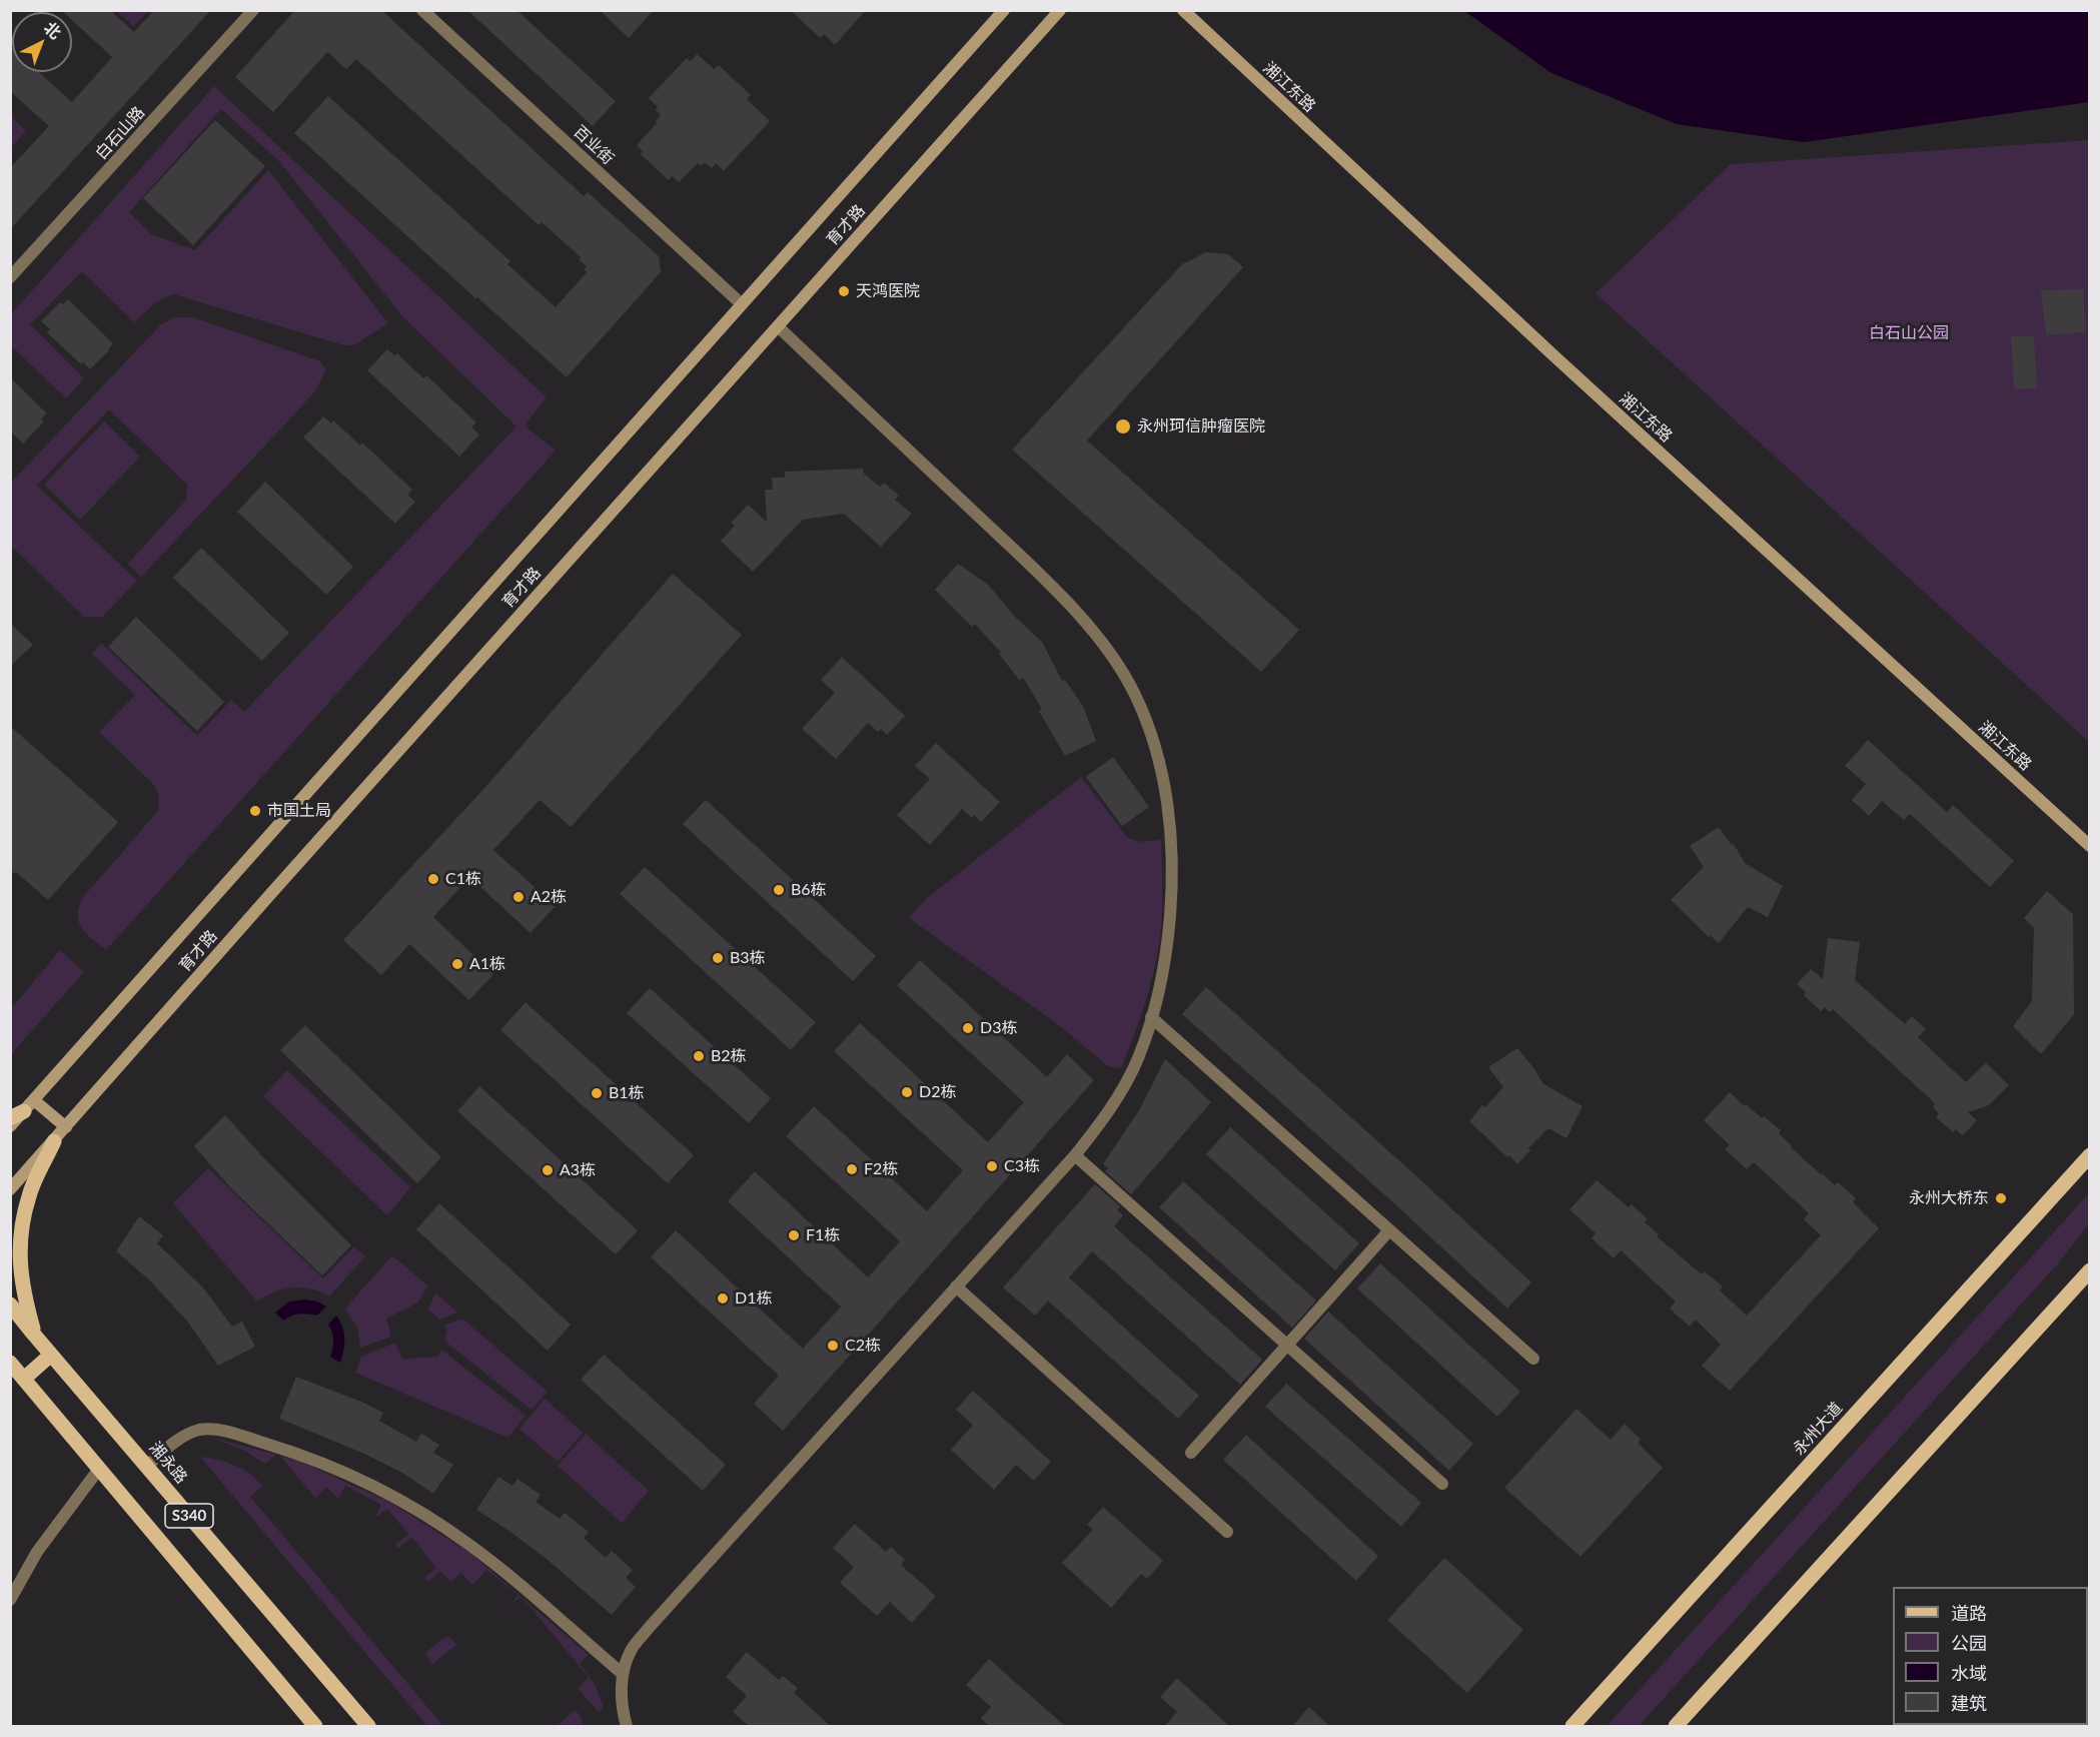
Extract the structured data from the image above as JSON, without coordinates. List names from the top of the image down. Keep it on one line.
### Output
{"streets":{"main road":["湘江东路","育才路","永州大道","湘永路","S340"],"street":["白石山路","百业街"]},"crossings":[["百业街","育才路"]],"parks":["白石山公园"],"places":["天鸿医院","永州珂信肿瘤医院","市国土局","C1栋","B6栋","A2栋","B3栋","A1栋","D3栋","B2栋","D2栋","B1栋","C3栋","F2栋","A3栋","永州大桥东","F1栋","D1栋","C2栋"],"legend":["道路","公园","水域","建筑"],"north":"top right"}
